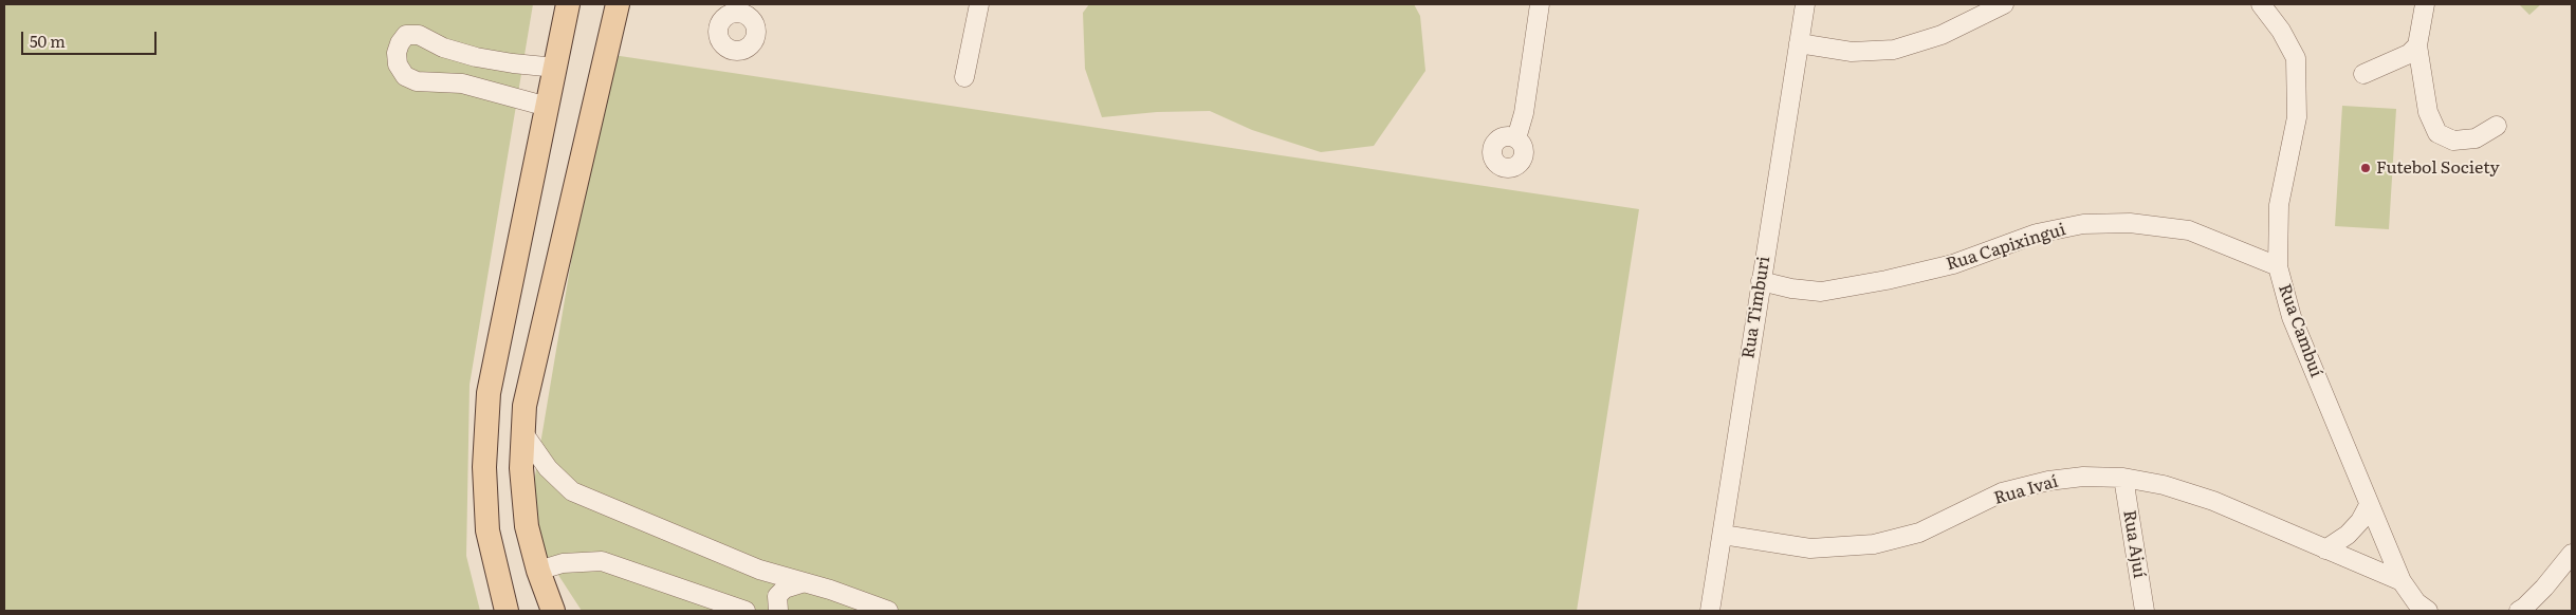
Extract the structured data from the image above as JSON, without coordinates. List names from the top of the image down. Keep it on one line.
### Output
{"streets":{"street":["Rua Capixingui","Rua Timburi","Rua Cambuí","Rua Ivaí","Rua Ajuí"]},"crossings":[["Rua Capixingui","Rua Timburi"],["Rua Capixingui","Rua Cambuí"],["Rua Timburi","Rua Ivaí"],["Rua Cambuí","Rua Ivaí"],["Rua Ivaí","Rua Ajuí"]],"places":["Futebol Society"],"scale_bar":"50 m"}
